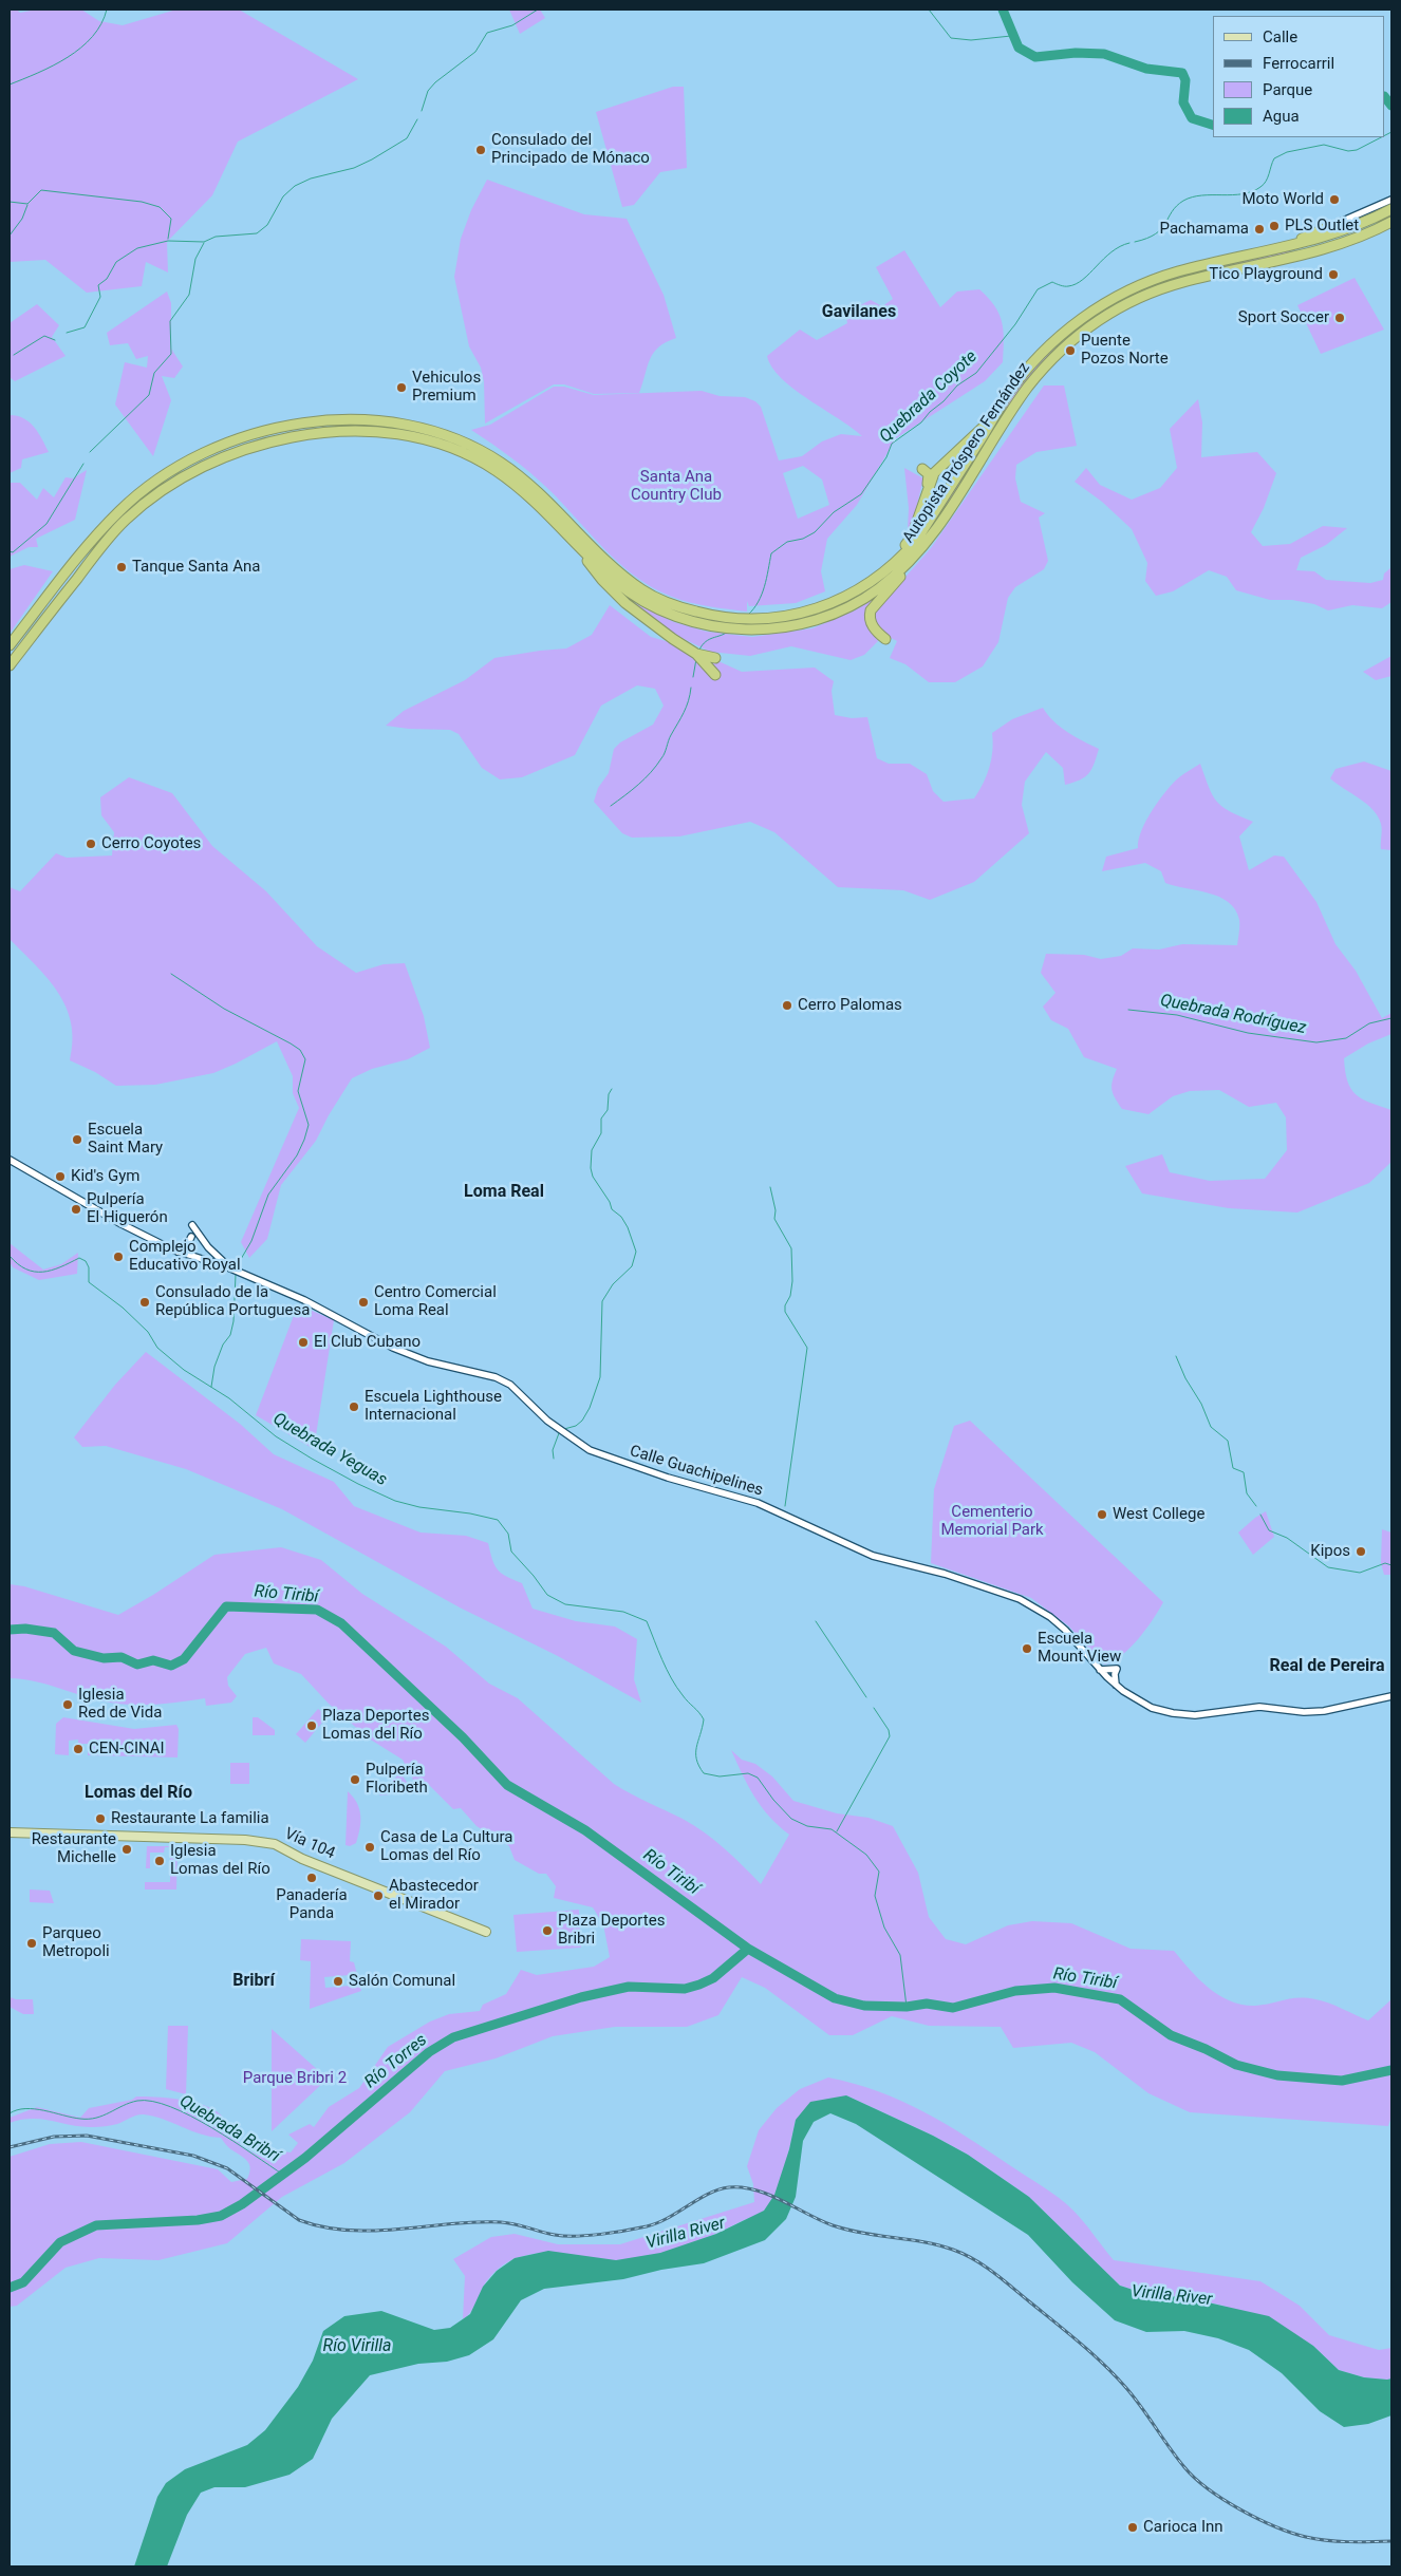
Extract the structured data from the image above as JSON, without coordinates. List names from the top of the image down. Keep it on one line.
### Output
{"streets":{"highway":["Autopista Próspero Fernández"],"main road":["Vía 104"],"street":["Calle Guachipelines"]},"districts":["Gavilanes","Loma Real","Real de Pereira","Lomas del Río","Bribrí"],"water":["Quebrada Coyote","Quebrada Rodríguez","Quebrada Yeguas","Río Tiribí","Río Torres","Quebrada Bribrí","Virilla River","Río Virilla"],"parks":["Santa Ana Country Club","Cementerio Memorial Park","Parque Bribri 2"],"places":["Consulado del Principado de Mónaco","Moto World","PLS Outlet","Pachamama","Tico Playground","Sport Soccer","Puente Pozos Norte","Vehiculos Premium","Tanque Santa Ana","Cerro Coyotes","Cerro Palomas","Escuela Saint Mary","Kid's Gym","Pulpería El Higuerón","Complejo Educativo Royal","Consulado de la República Portuguesa","Centro Comercial Loma Real","El Club Cubano","Escuela Lighthouse Internacional","West College","Kipos","Escuela Mount View","Iglesia Red de Vida","Plaza Deportes Lomas del Río","CEN-CINAI","Pulpería Floribeth","Restaurante La familia","Casa de La Cultura Lomas del Río","Restaurante Michelle","Iglesia Lomas del Río","Panadería Panda","Abastecedor el Mirador","Plaza Deportes Bribri","Parqueo Metropoli","Salón Comunal","Carioca Inn"],"legend":["Calle","Ferrocarril","Parque","Agua"]}
